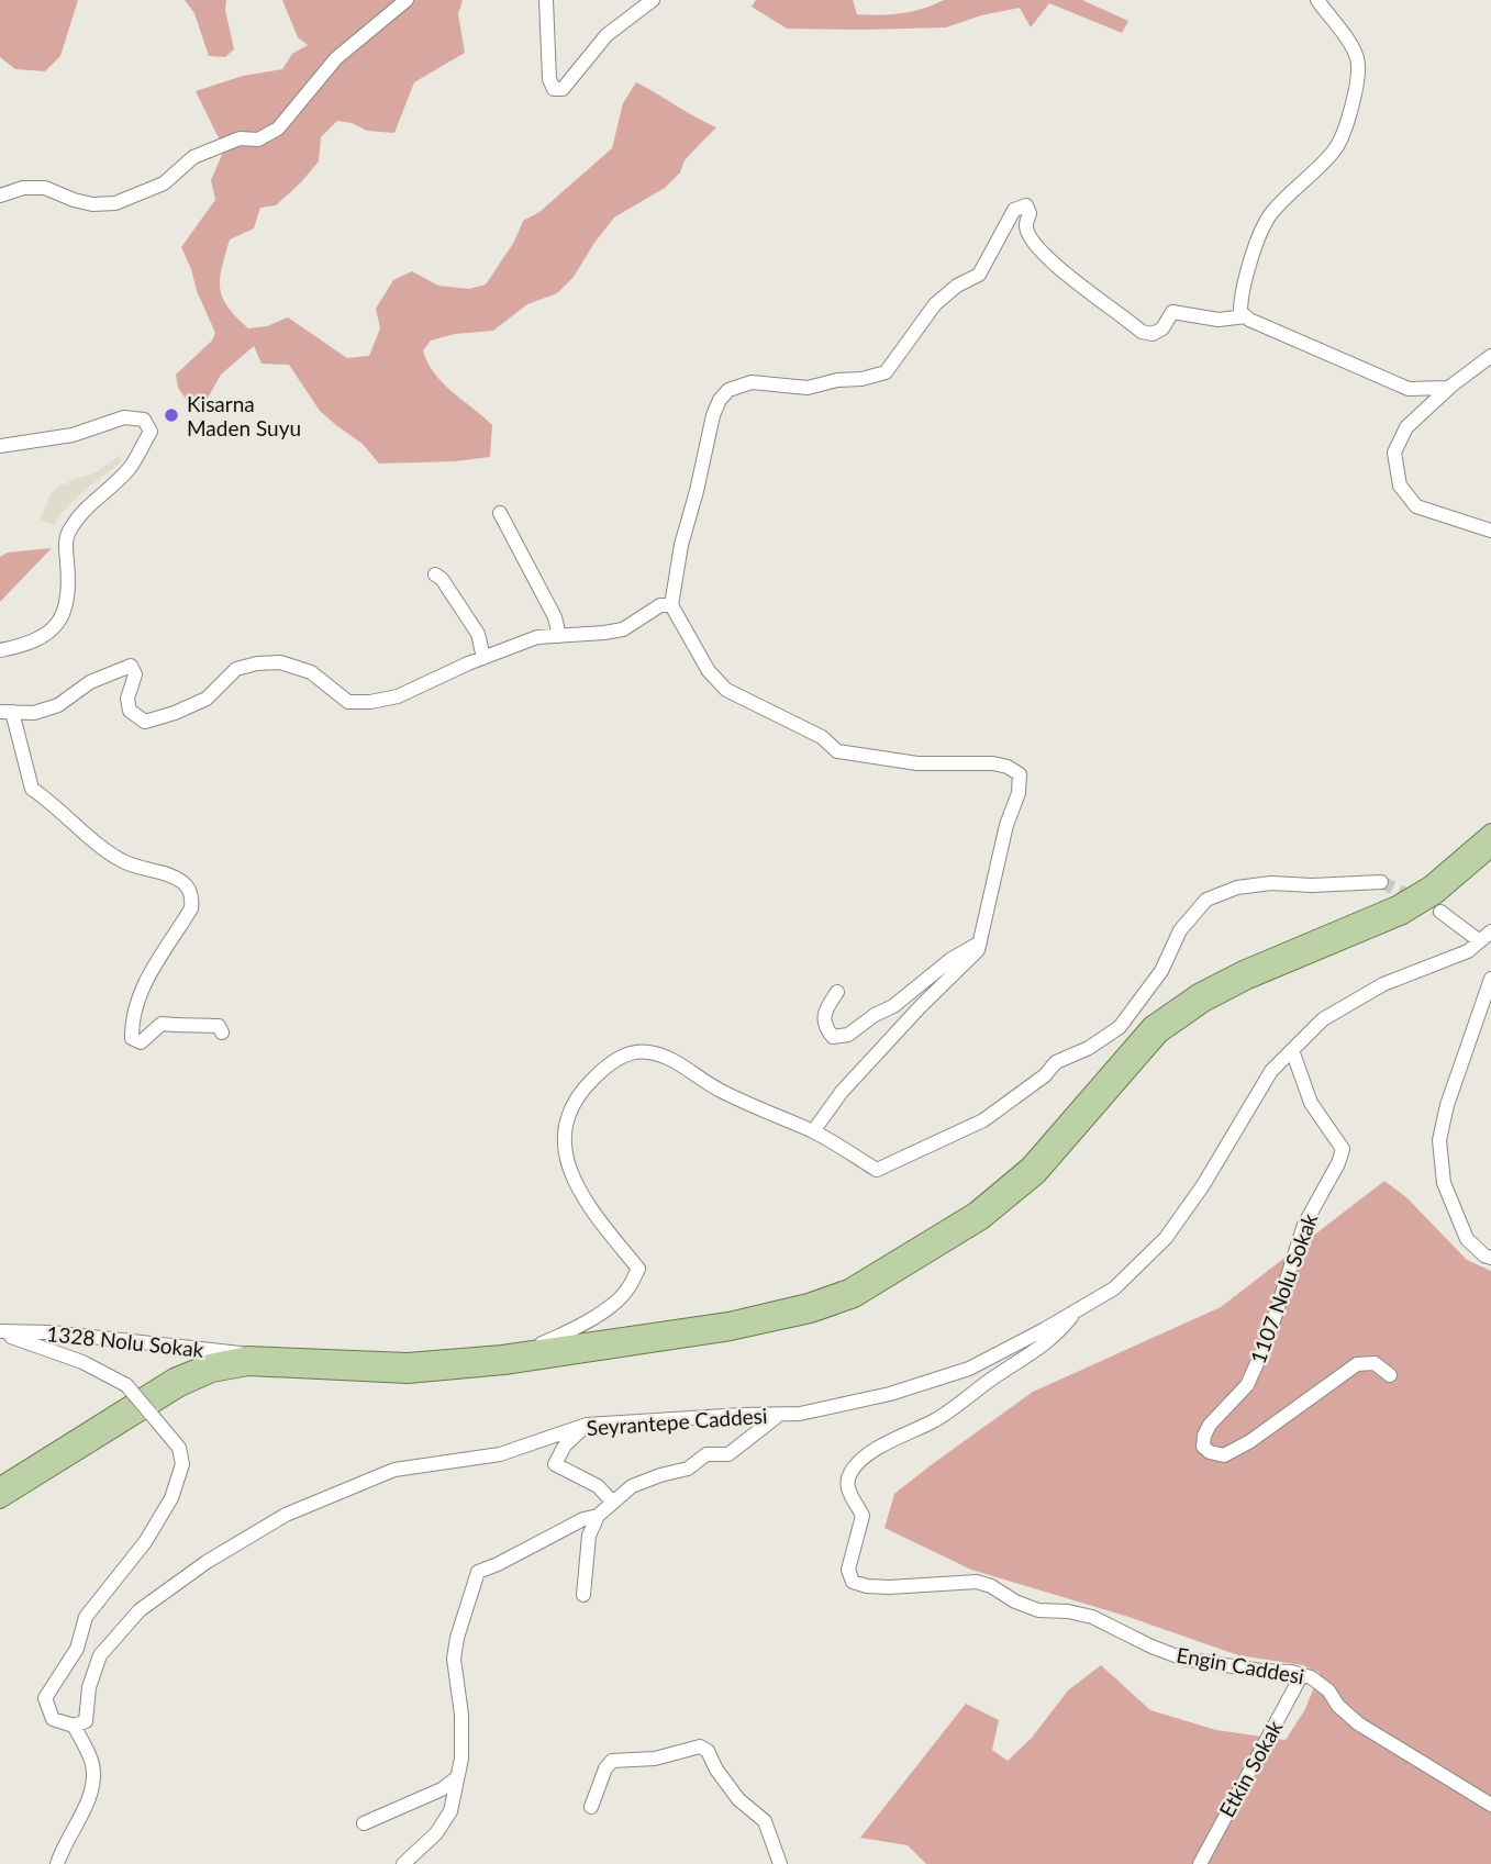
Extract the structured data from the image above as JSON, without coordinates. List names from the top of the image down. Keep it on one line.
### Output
{"streets":{"street":["1107 Nolu Sokak","1328 Nolu Sokak","Seyrantepe Caddesi","Engin Caddesi","Etkin Sokak"]},"crossings":[["1107 Nolu Sokak","Seyrantepe Caddesi"],["Seyrantepe Caddesi","Engin Caddesi"],["Engin Caddesi","Etkin Sokak"]],"places":["Kisarna Maden Suyu"]}
